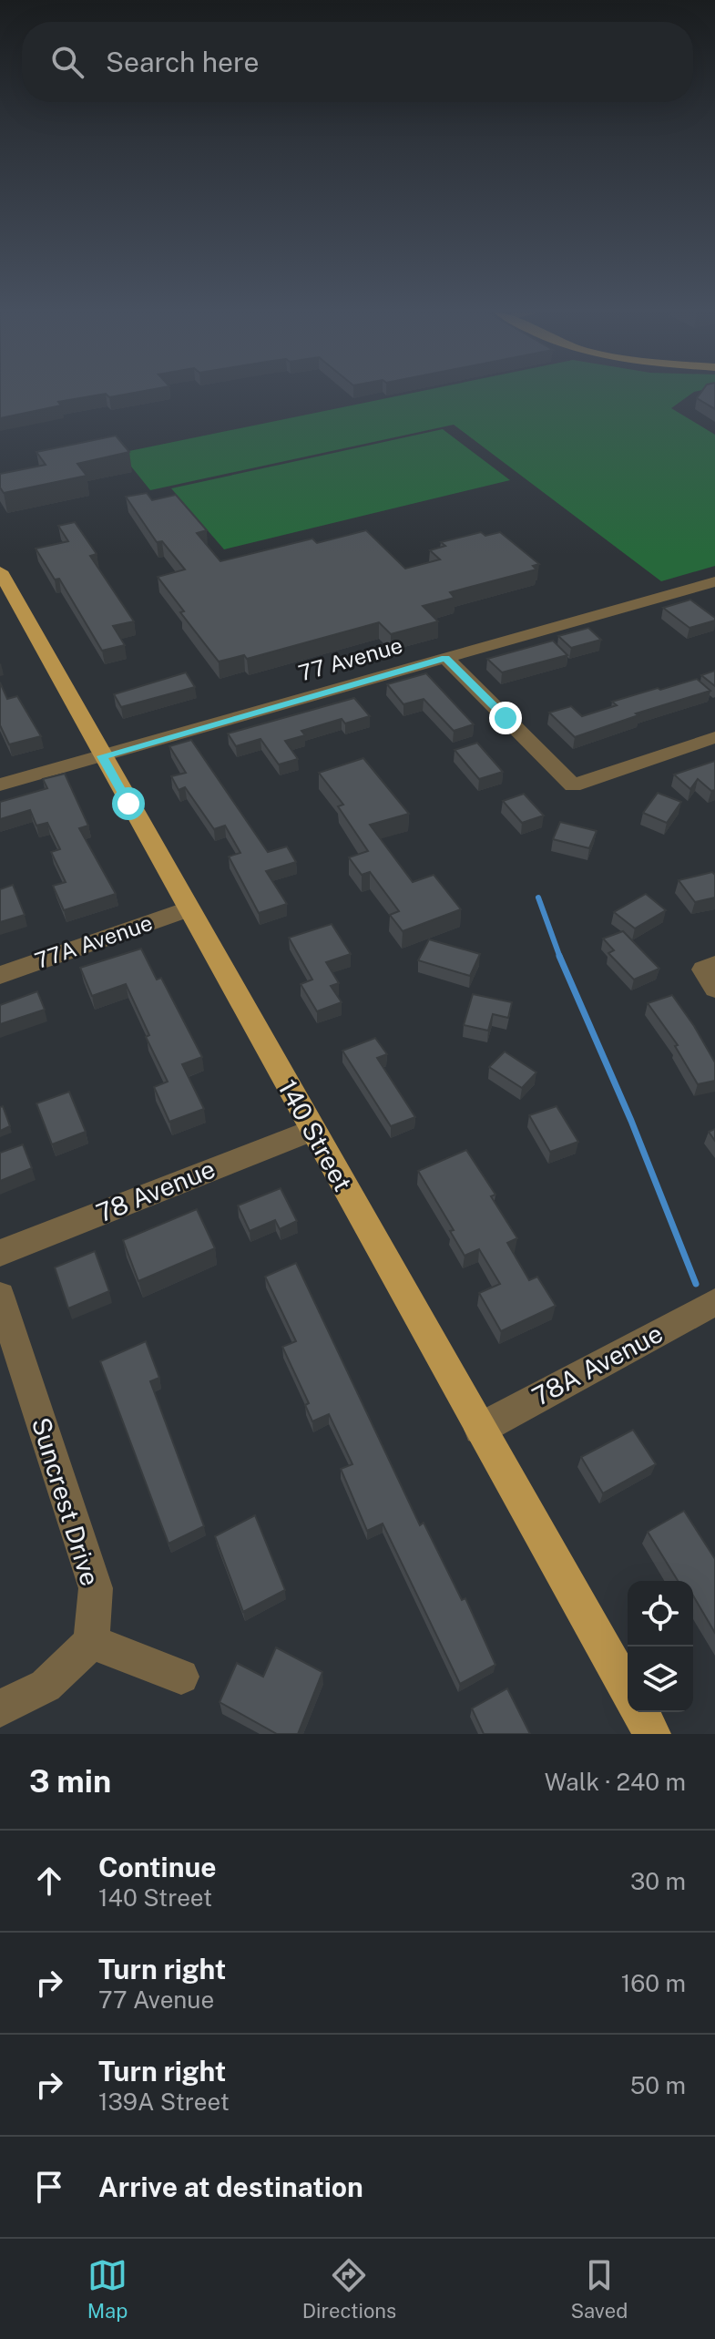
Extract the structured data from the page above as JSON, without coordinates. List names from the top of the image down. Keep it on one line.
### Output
{"streets":{"main road":["140 Street"],"street":["77 Avenue","77A Avenue","78 Avenue","78A Avenue","Suncrest Drive"]},"crossings":[["77 Avenue","140 Street"],["77A Avenue","140 Street"],["140 Street","78 Avenue"],["140 Street","78A Avenue"]],"page":{"search":"Search here","heading":["3 min","Walk · 240 m"],"list":[["Continue","140 Street","30 m"],["Turn right","77 Avenue","160 m"],["Turn right","139A Street","50 m"],"Arrive at destination"],"nav":["Map","Directions","Saved"]}}
